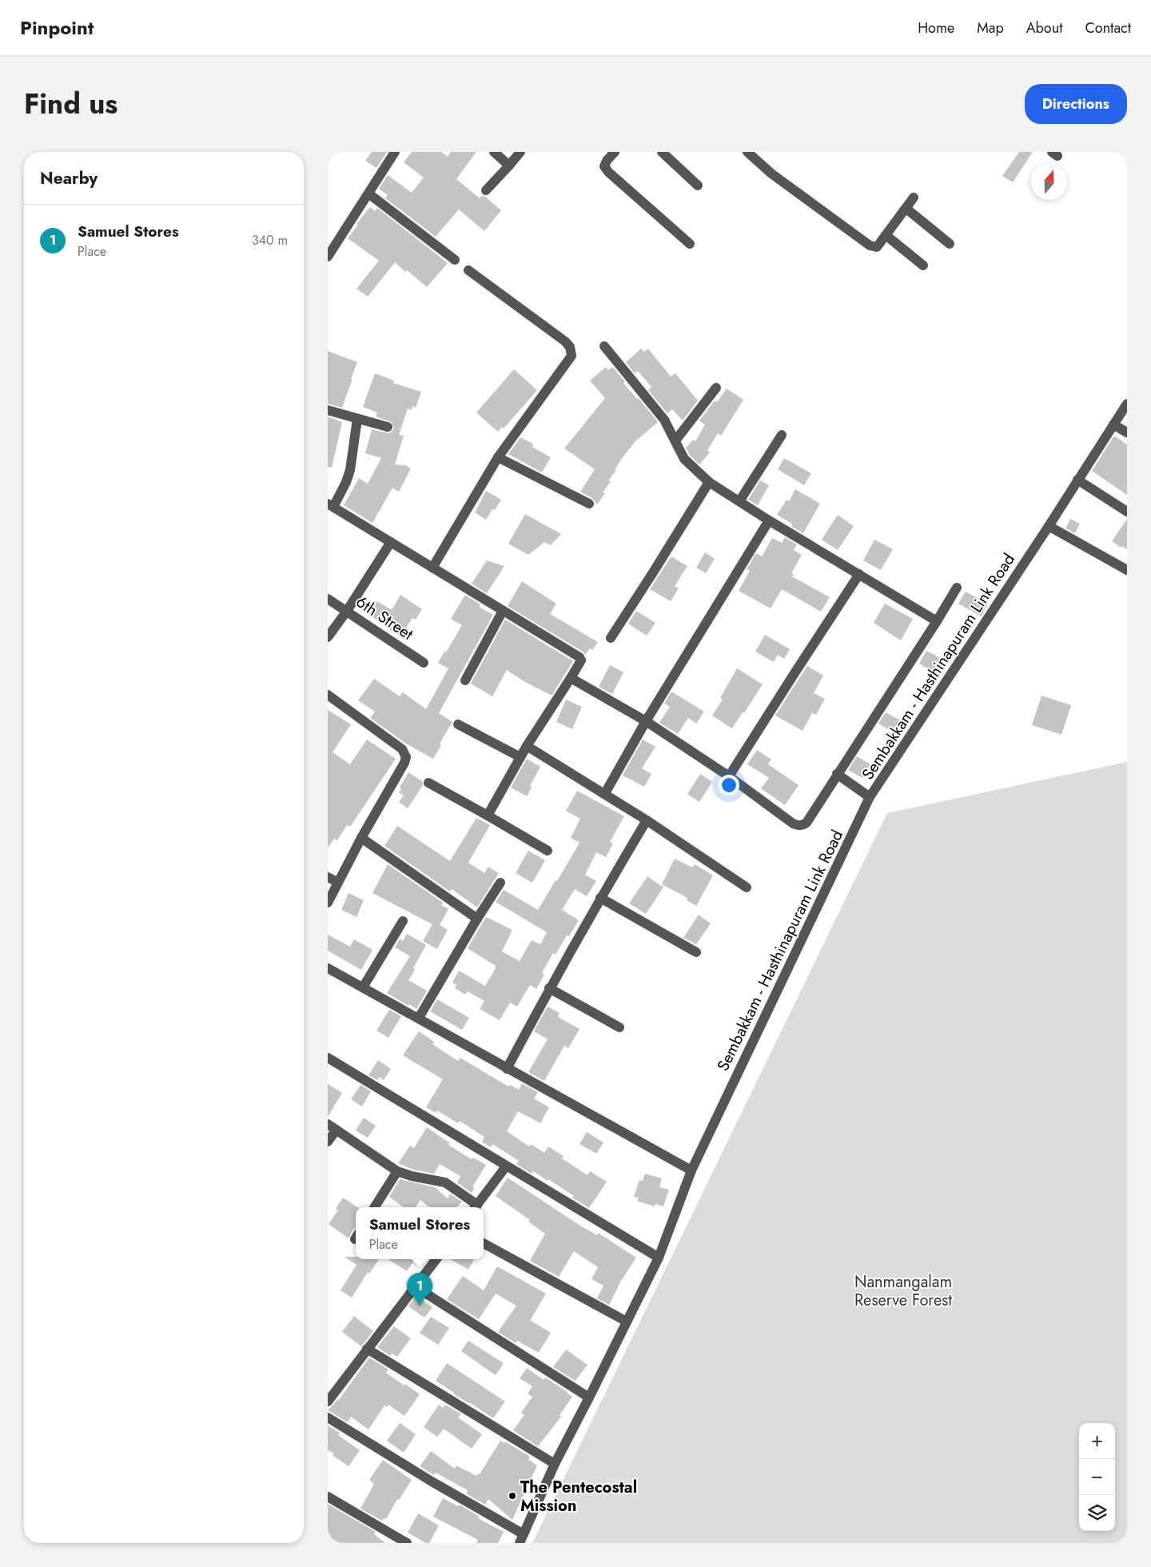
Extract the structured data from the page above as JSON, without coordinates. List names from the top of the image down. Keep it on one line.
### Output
{"streets":{"street":["6th Street","Sembakkam - Hasthinapuram Link Road"]},"parks":["Nanmangalam Reserve Forest"],"places":["The Pentecostal Mission"],"north":"top","page":{"header":"Pinpoint","nav":["Home","Map","About","Contact"],"title":"Find us","buttons":"Directions","heading":"Nearby","list":[{"mark":"1","name":"Samuel Stores","note":"Place","value":"340 m"}],"popup":["Samuel Stores","Place"],"pins":"1","map_buttons":["+","−"]}}
